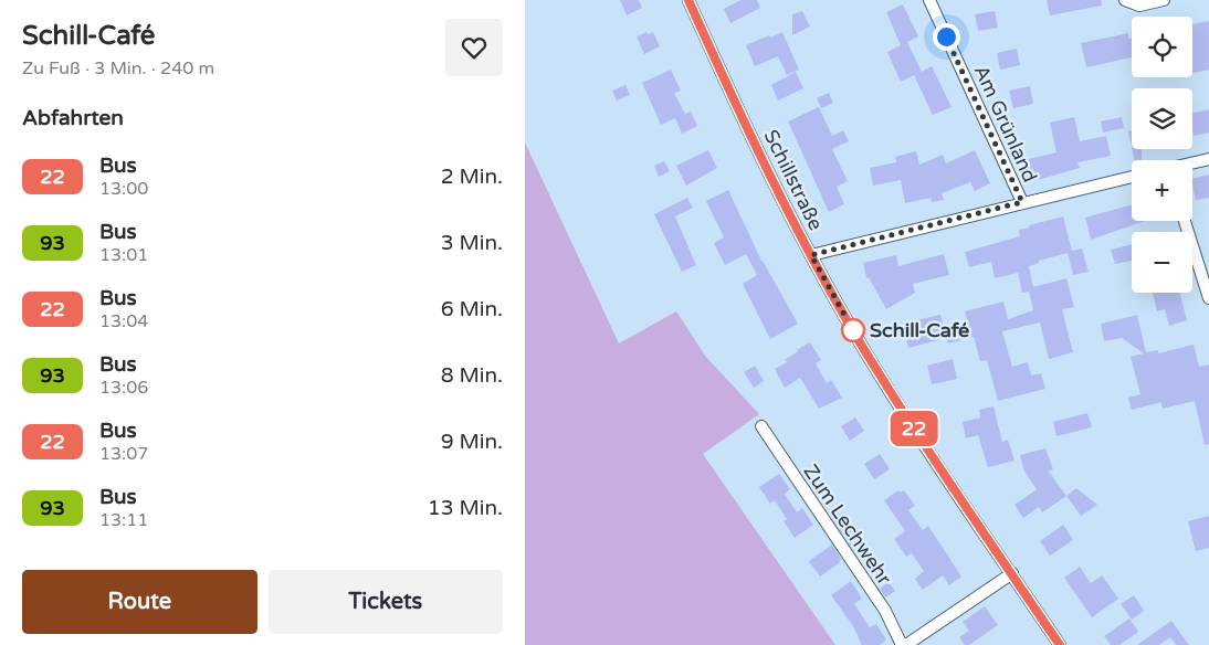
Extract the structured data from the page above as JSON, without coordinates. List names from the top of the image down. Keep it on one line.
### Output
{"streets":{"street":["Am Grünland","Schillstraße","Zum Lechwehr"]},"crossings":[["Schillstraße","Zum Lechwehr"]],"places":["Schill-Café"],"lines":["bus line 22"],"page":{"heading":[["Schill-Café","Zu Fuß · 3 Min. · 240 m"],"Abfahrten"],"on_map":"22","map_buttons":["+","−"],"list":[{"mark":"22","name":"Bus","note":"13:00","value":"2 Min."},{"mark":"93","name":"Bus","note":"13:01","value":"3 Min."},{"mark":"22","name":"Bus","note":"13:04","value":"6 Min."},{"mark":"93","name":"Bus","note":"13:06","value":"8 Min."},{"mark":"22","name":"Bus","note":"13:07","value":"9 Min."},{"mark":"93","name":"Bus","note":"13:11","value":"13 Min."}],"buttons":["Route","Tickets"]}}
